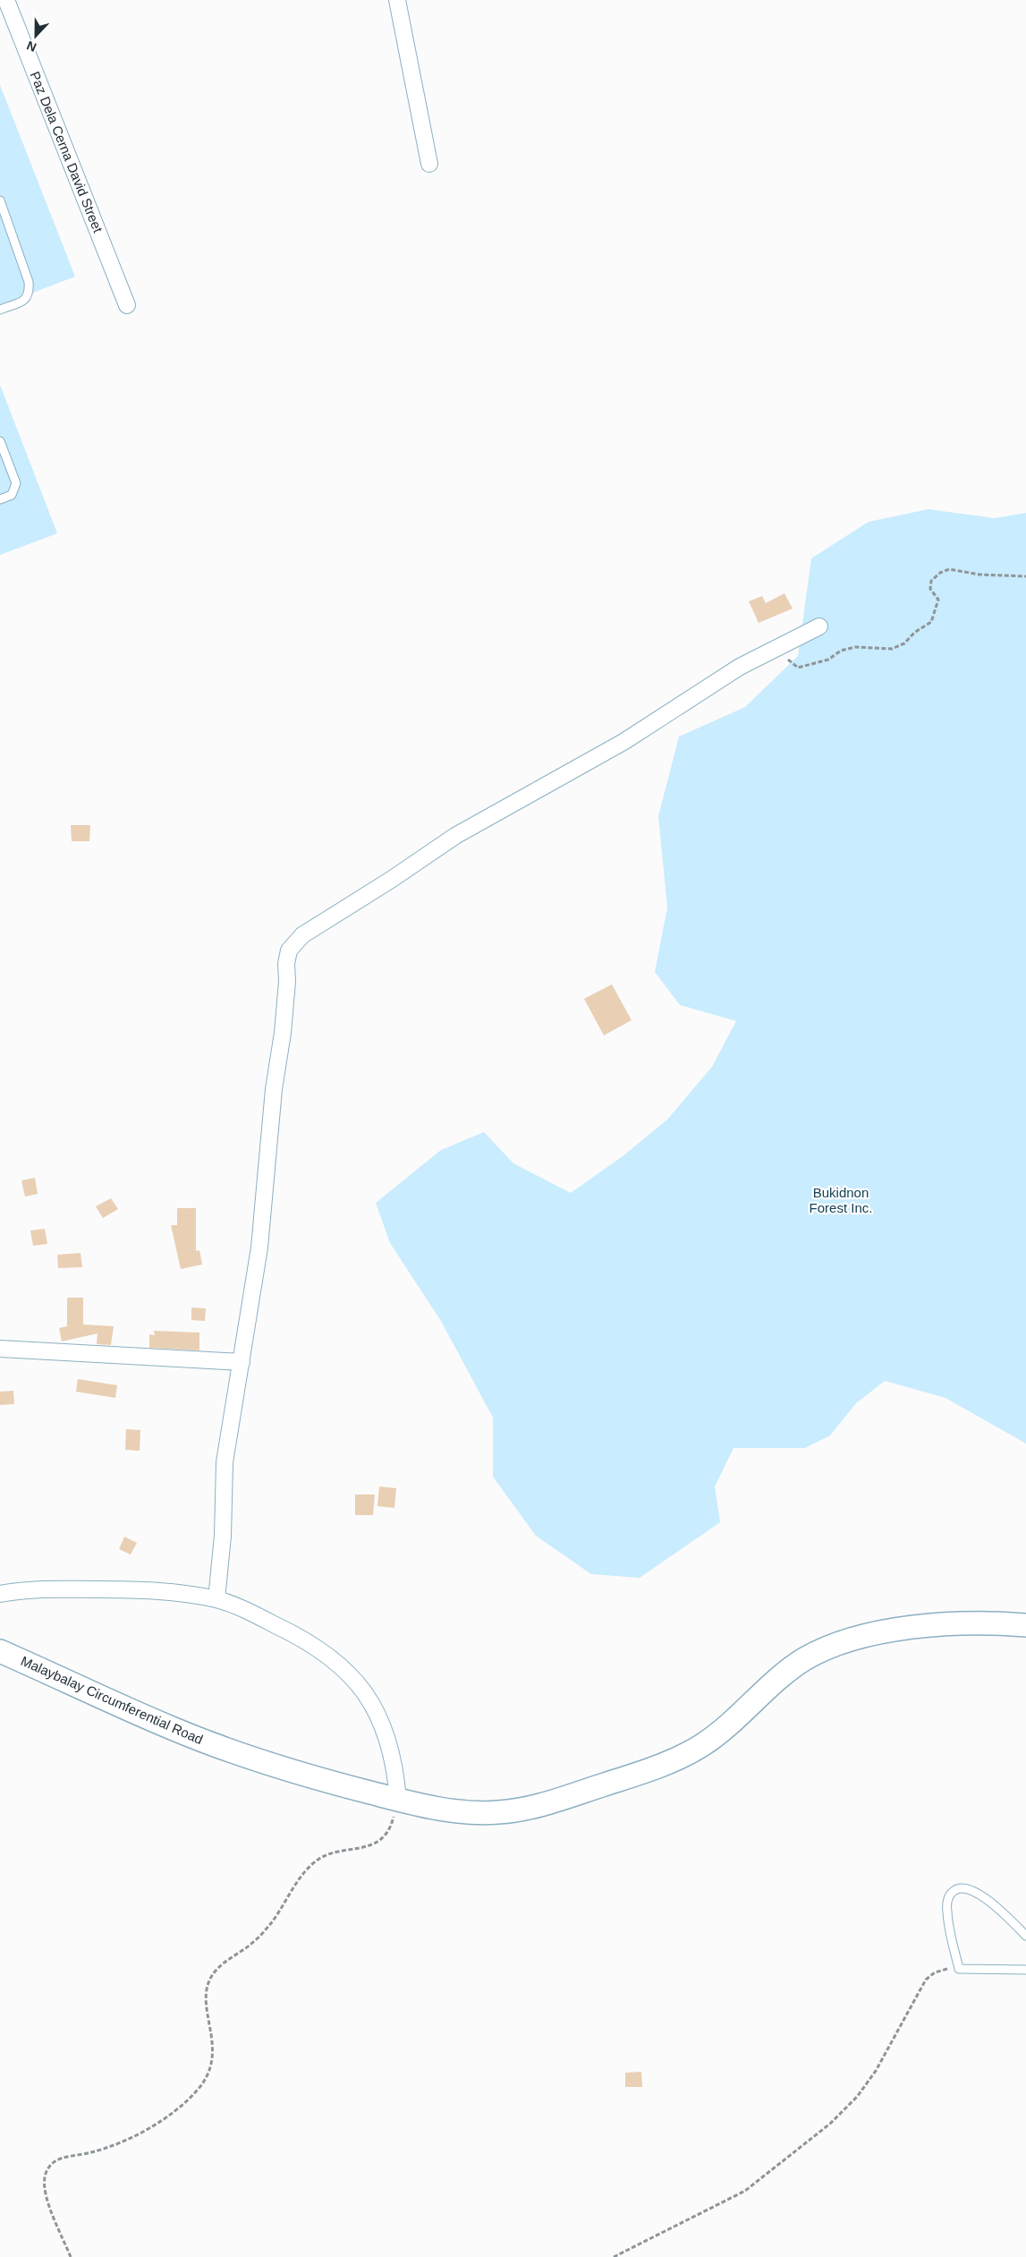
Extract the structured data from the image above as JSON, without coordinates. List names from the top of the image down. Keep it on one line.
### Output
{"streets":{"main road":["Malaybalay Circumferential Road"],"street":["Paz Dela Cerna David Street"]},"parks":["Bukidnon Forest Inc."],"north":"bottom"}
